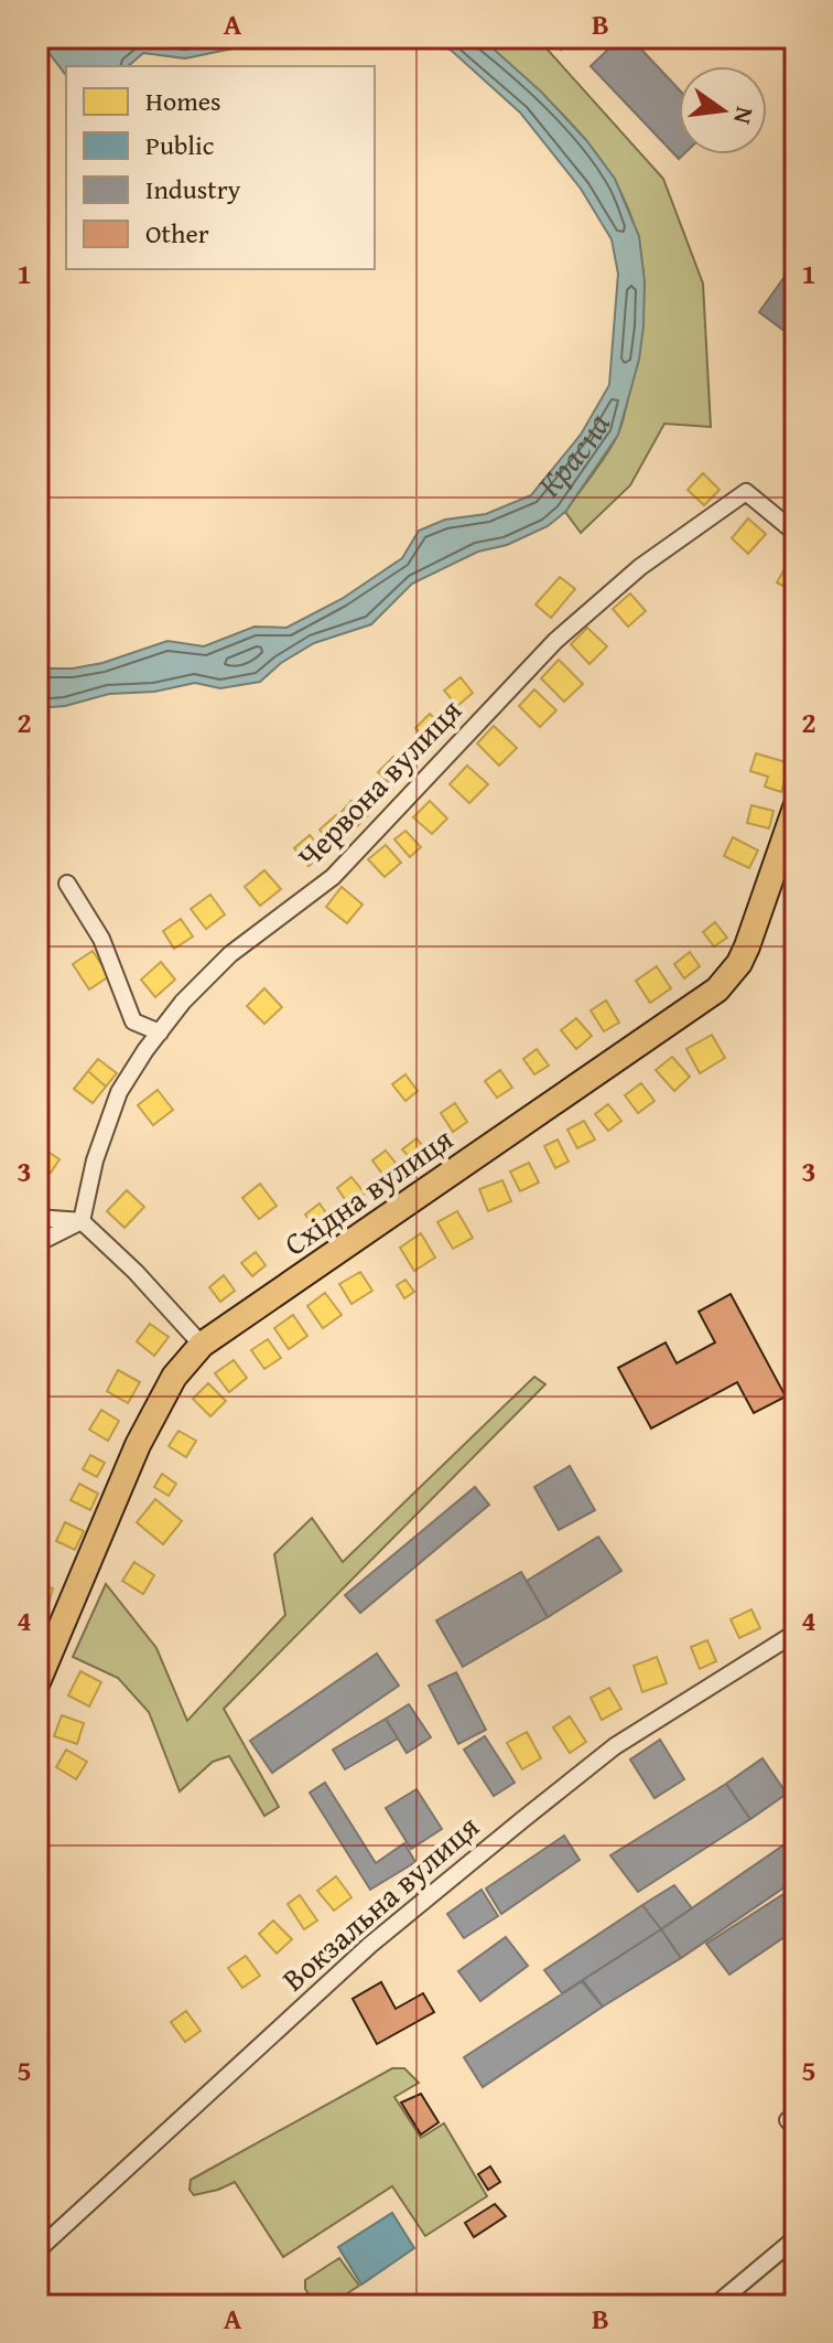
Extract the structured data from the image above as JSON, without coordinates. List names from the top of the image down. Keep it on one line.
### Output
{"streets":{"main road":["Східна вулиця"],"street":["Червона вулиця","Вокзальна вулиця"]},"water":["Красна"],"legend":["Homes","Public","Industry","Other"],"north":"right","grid":{"columns":["A","B"],"rows":["1","2","3","4","5"]}}
